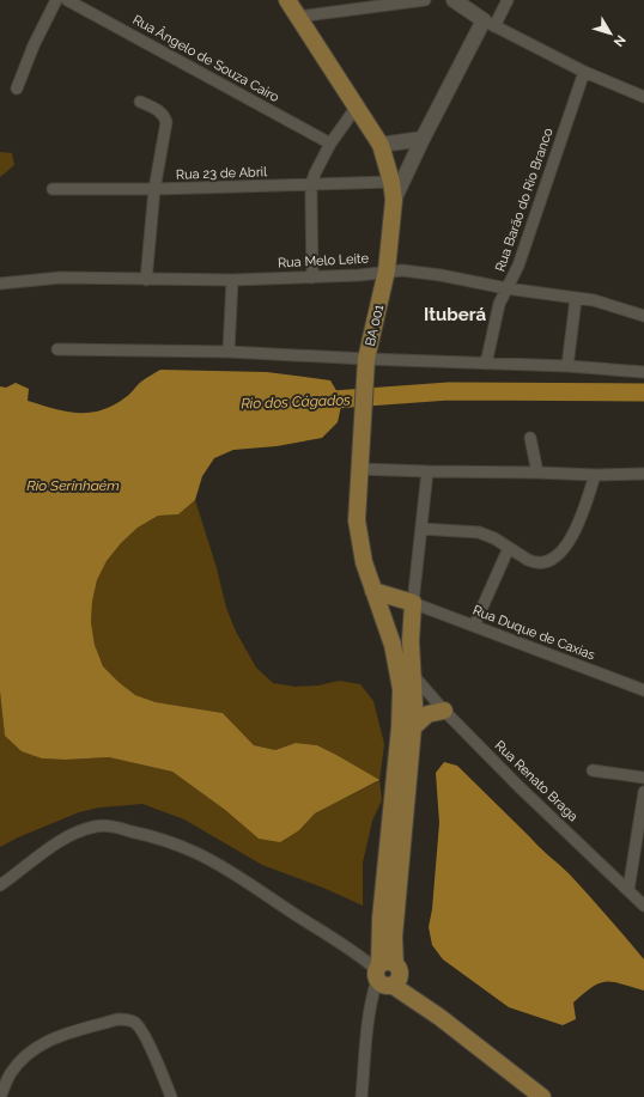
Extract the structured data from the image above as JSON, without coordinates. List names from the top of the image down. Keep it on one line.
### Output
{"streets":{"main road":["BA 001"],"street":["Rua Ângelo de Souza Cairo","Rua 23 de Abril","Rua Barão do Rio Branco","Rua Melo Leite","Rua Duque de Caxias","Rua Renato Braga"]},"crossings":[["Rua 23 de Abril","BA 001"],["Rua Barão do Rio Branco","Rua Melo Leite"],["Rua Melo Leite","BA 001"]],"districts":["Ituberá"],"water":["Rio dos Cágados","Rio Serinhaém"],"north":"bottom right"}
